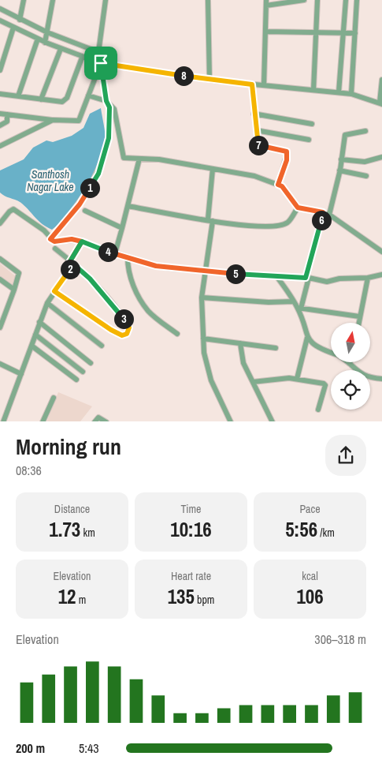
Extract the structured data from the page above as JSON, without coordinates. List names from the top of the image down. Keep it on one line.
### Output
{"water":["Santhosh Nagar Lake"],"north":"top","page":{"pins":["8","7","1","6","4","2","5","3"],"heading":["Morning run","08:36"],"stats":[["Distance","1.73 km"],["Time","10:16"],["Pace","5:56 /km"],["Elevation","12 m"],["Heart rate","135 bpm"],["kcal","106"]],"chart":["Elevation","306–318 m"],"list":[{"name":"200 m","note":"5:43"}]}}
